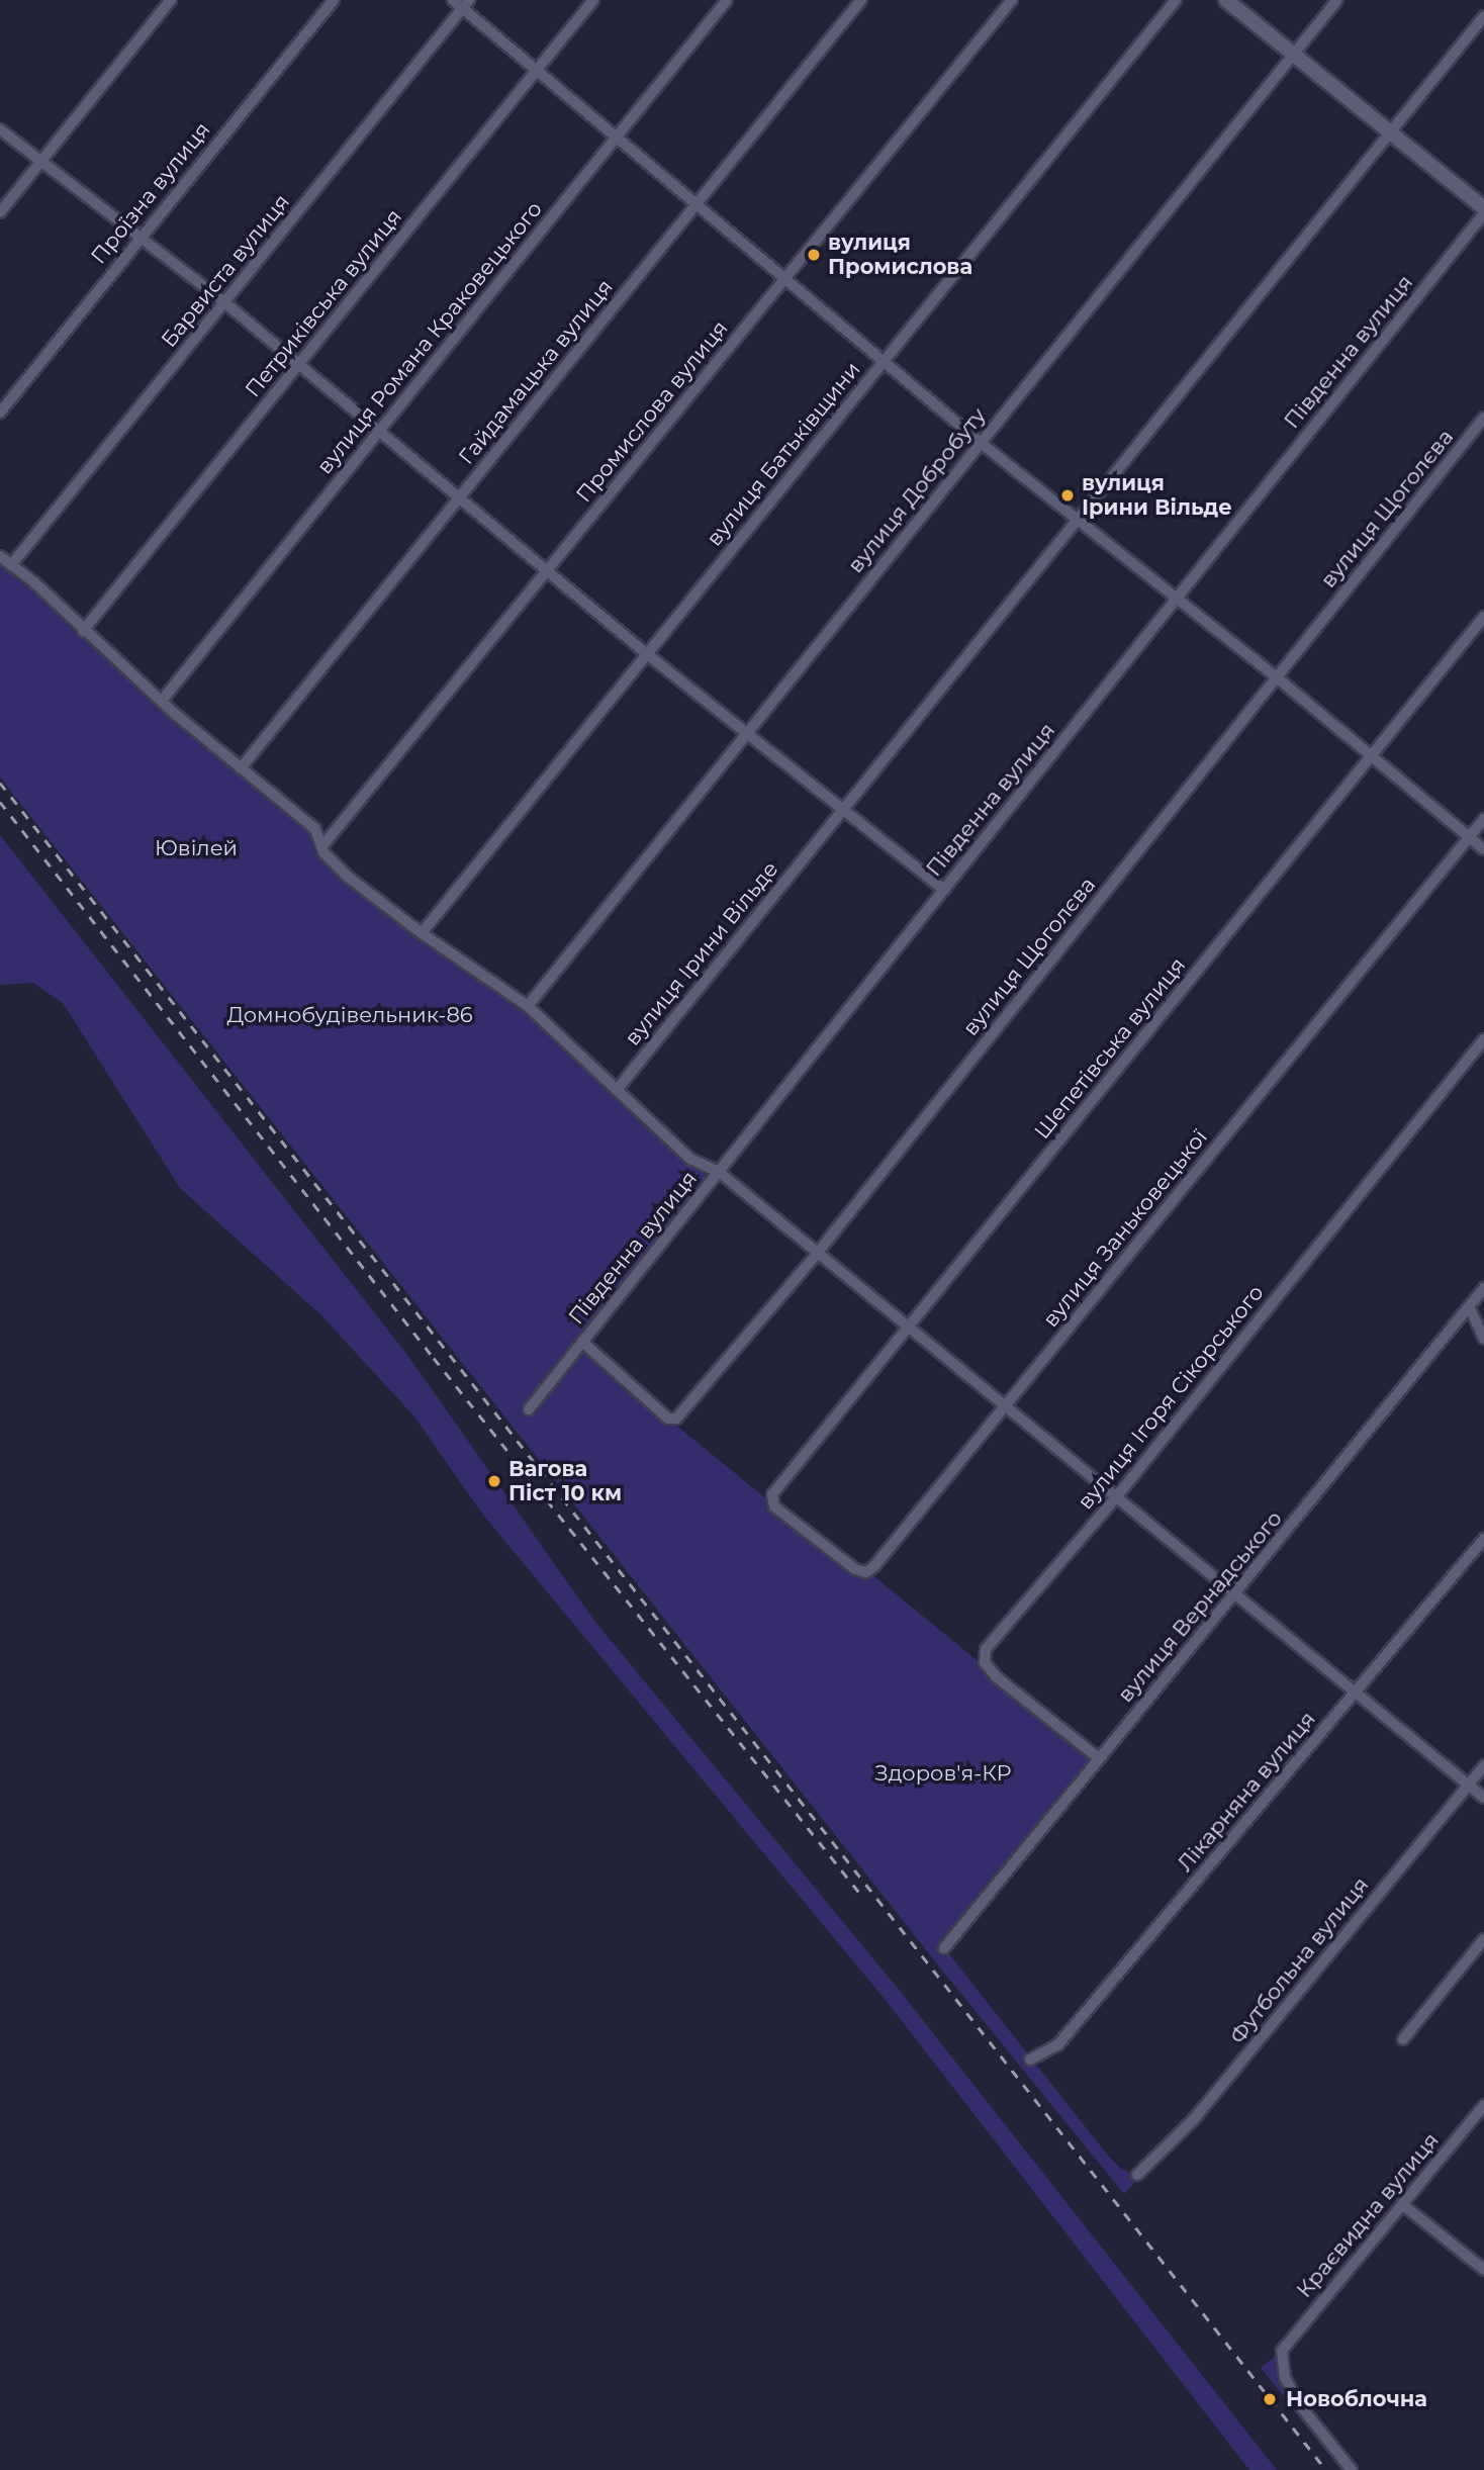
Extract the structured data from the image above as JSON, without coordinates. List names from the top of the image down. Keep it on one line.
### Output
{"streets":{"street":["Проїзна вулиця","Барвиста вулиця","Петриківська вулиця","вулиця Романа Краковецького","Південна вулиця","Гайдамацька вулиця","Промислова вулиця","вулиця Батьківщини","вулиця Добробуту","вулиця Щоголєва","вулиця Ірини Вільде","Шепетівська вулиця","вулиця Заньковецької","вулиця Ігоря Сікорського","вулиця Вернадського","Лікарняна вулиця","Футбольна вулиця","Краєвидна вулиця"]},"crossings":[["Південна вулиця","вулиця Щоголєва"],["Шепетівська вулиця","вулиця Заньковецької"],["вулиця Ігоря Сікорського","вулиця Вернадського"]],"parks":["Ювілей","Домнобудівельник-86","Здоров'я-КР"],"places":["вулиця Промислова","вулиця Ірини Вільде","Вагова Піст 10 км","Новоблочна"]}
